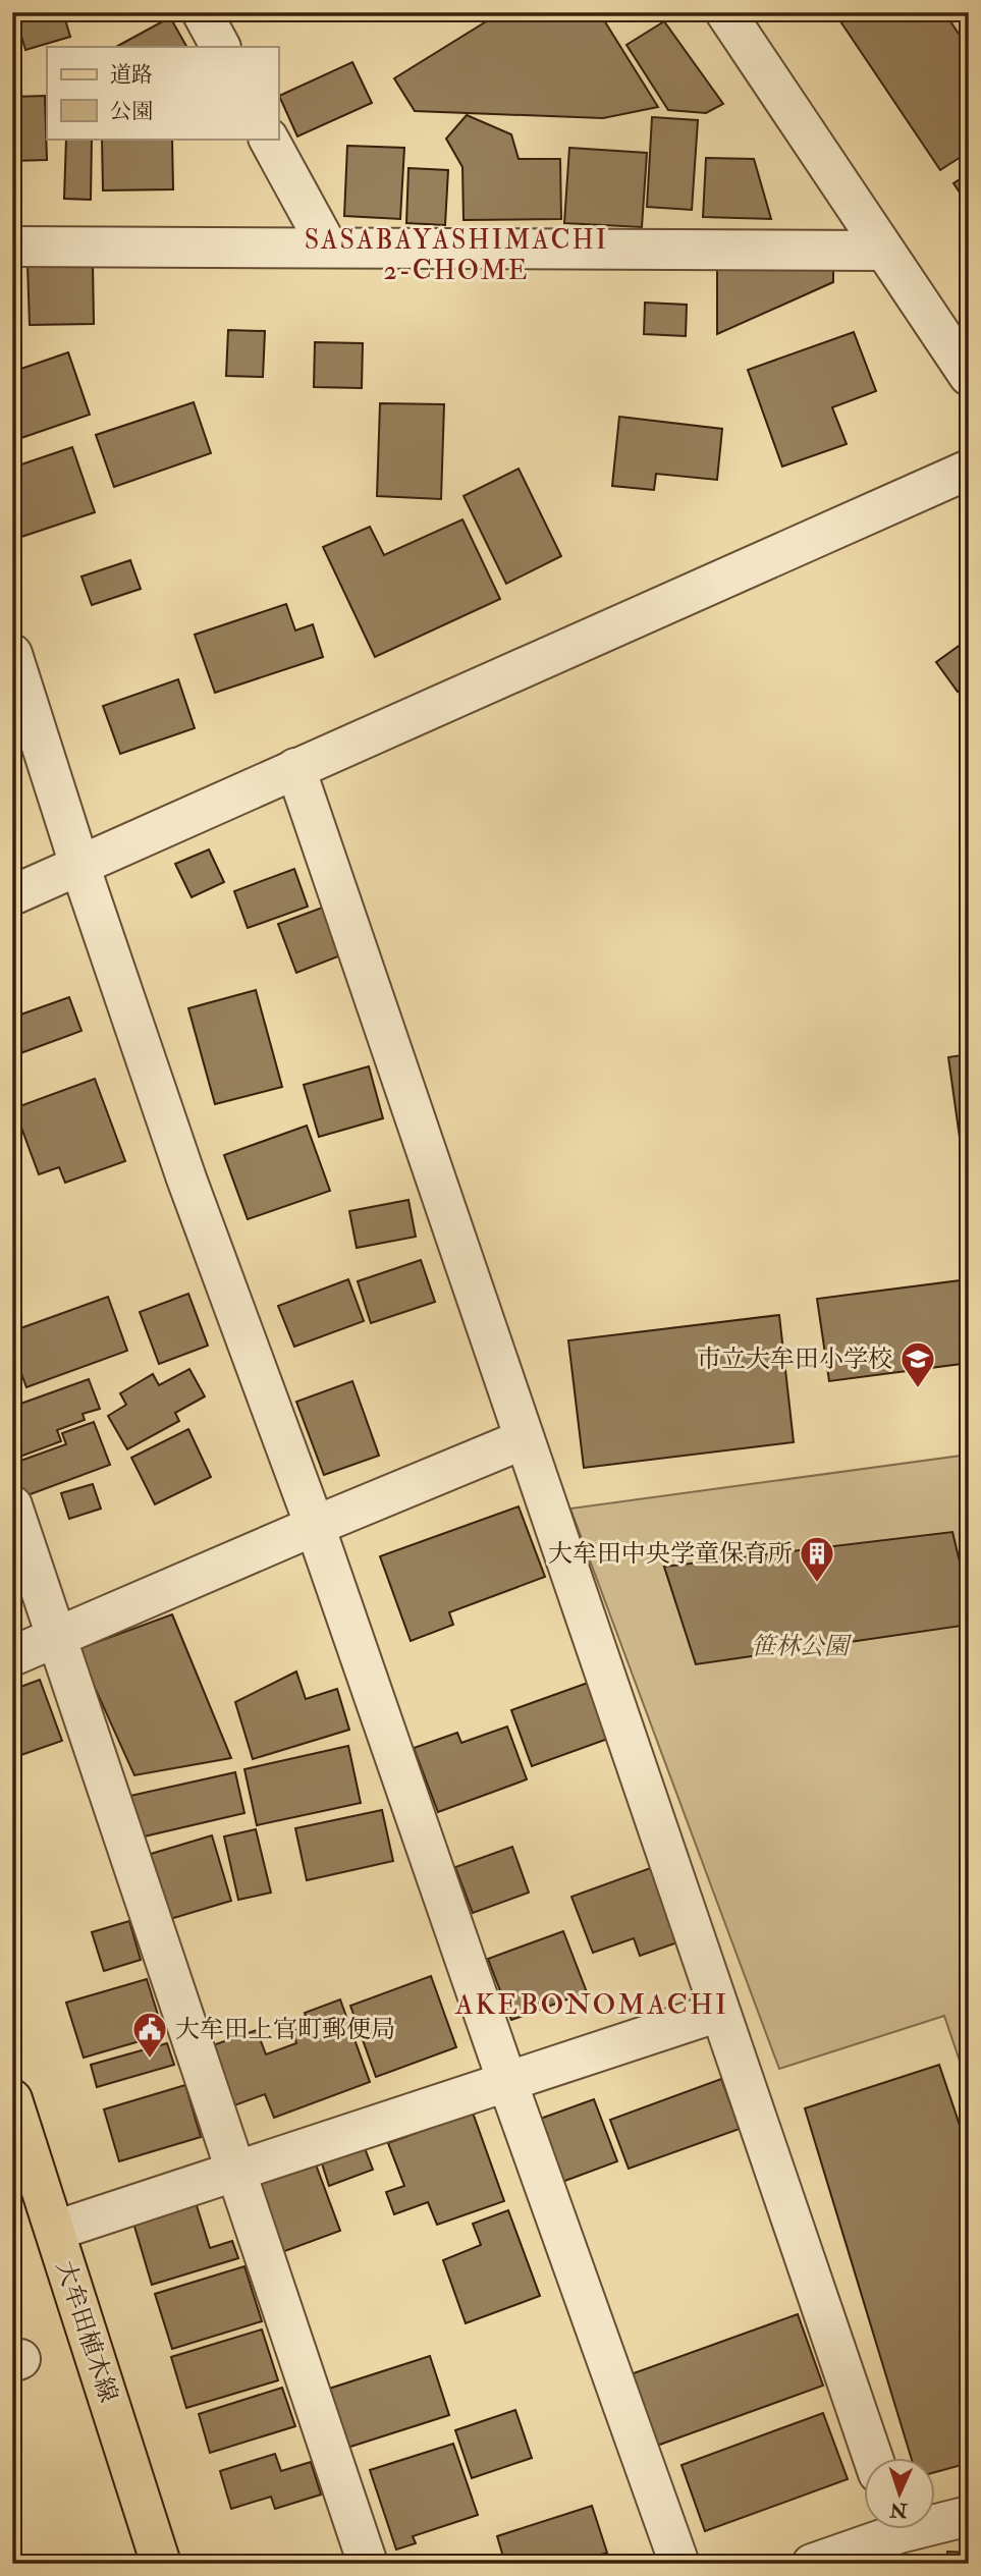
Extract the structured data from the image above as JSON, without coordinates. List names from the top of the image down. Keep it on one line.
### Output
{"streets":{"main road":["大牟田植木線"]},"districts":["SASABAYASHIMACHI 2-CHOME","AKEBONOMACHI"],"parks":["笹林公園"],"places":{"school or university":["市立大牟田小学校"],"building":["大牟田中央学童保育所"],"public building":["大牟田上官町郵便局"]},"legend":["道路","公園"],"north":"bottom"}
